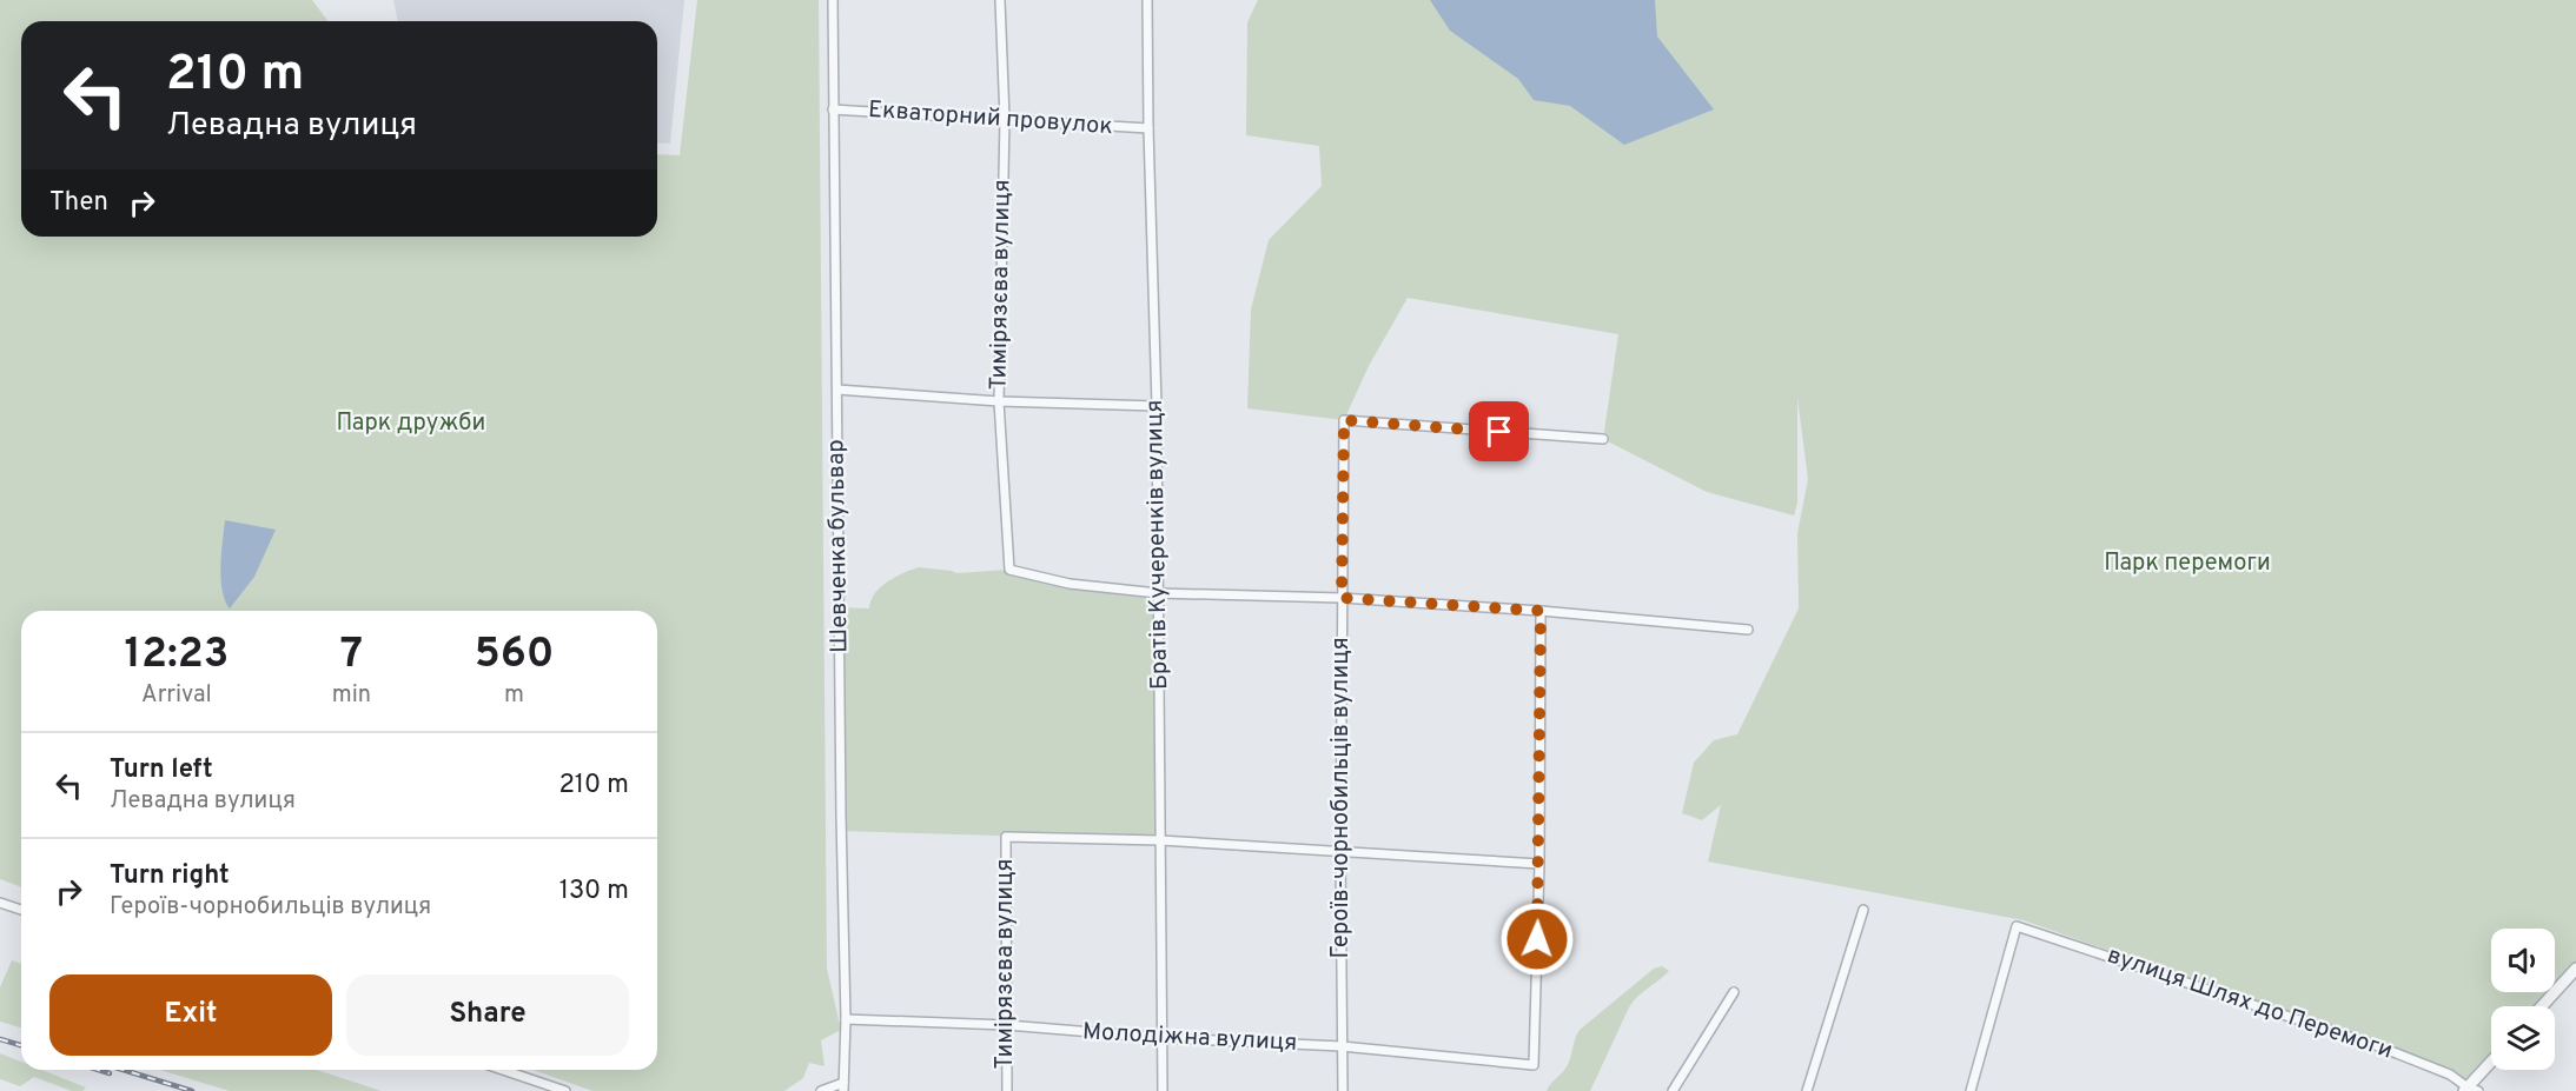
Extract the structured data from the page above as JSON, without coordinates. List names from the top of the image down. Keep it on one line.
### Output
{"streets":{"street":["Екваторний провулок","Тимірязєва вулиця","Братів Кучеренків вулиця","Шевченка бульвар","Героїв-чорнобильців вулиця","вулиця Шлях до Перемоги","Молодіжна вулиця"]},"crossings":[["Екваторний провулок","Тимірязєва вулиця"],["Екваторний провулок","Братів Кучеренків вулиця"],["Екваторний провулок","Шевченка бульвар"],["Тимірязєва вулиця","Братів Кучеренків вулиця"],["Тимірязєва вулиця","Молодіжна вулиця"],["Братів Кучеренків вулиця","Молодіжна вулиця"],["Шевченка бульвар","Молодіжна вулиця"],["Героїв-чорнобильців вулиця","Молодіжна вулиця"]],"parks":["Парк дружби","Парк перемоги"],"page":{"turn":["210 m","Левадна вулиця"],"then":"Then","eta":["12:23","Arrival","7","min","560","m"],"list":[{"name":"Turn left","note":"Левадна вулиця","value":"210 m"},{"name":"Turn right","note":"Героїв-чорнобильців вулиця","value":"130 m"}],"buttons":["Exit","Share"]}}
